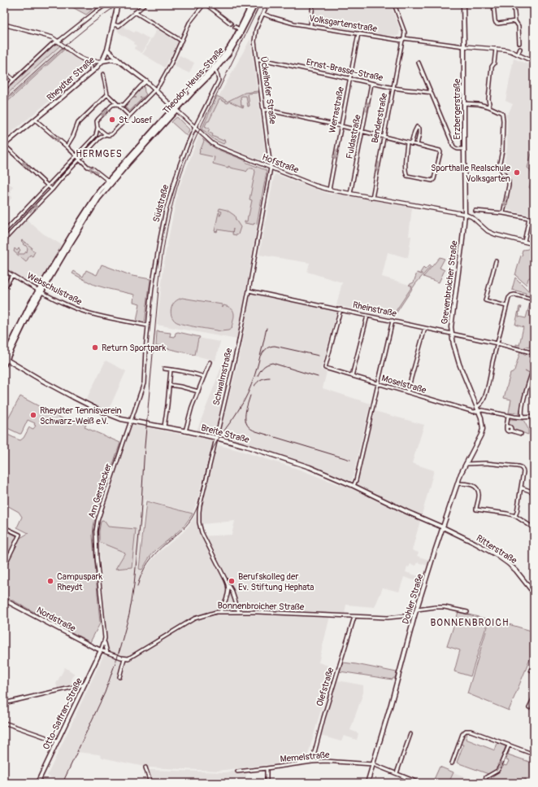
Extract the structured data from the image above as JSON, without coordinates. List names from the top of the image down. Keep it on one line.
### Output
{"streets":{"main road":["Rheydter Straße","Theodor-Heuss-Straße","Erzbergerstraße","Hofstraße","Grevenbroicher Straße","Breite Straße","Ritterstraße","Dohler Straße","Nordstraße","Otto-Saffran-Straße"],"street":["Volksgartenstraße","Ernst-Brasse-Straße","Ückelhofer Straße","Werrastraße","Benderstraße","Fuldastraße","Südstraße","Webschulstraße","Rheinstraße","Schwalmstraße","Moselstraße","Am Gerstacker","Bonnenbroicher Straße","Olefstraße","Memelstraße"]},"crossings":[["Volksgartenstraße","Ückelhofer Straße"],["Volksgartenstraße","Erzbergerstraße"],["Volksgartenstraße","Werrastraße"],["Volksgartenstraße","Benderstraße"],["Ernst-Brasse-Straße","Ückelhofer Straße"],["Ernst-Brasse-Straße","Werrastraße"],["Ernst-Brasse-Straße","Benderstraße"],["Ernst-Brasse-Straße","Fuldastraße"],["Rheydter Straße","Hofstraße"],["Theodor-Heuss-Straße","Hofstraße"],["Theodor-Heuss-Straße","Südstraße"],["Theodor-Heuss-Straße","Webschulstraße"],["Theodor-Heuss-Straße","Breite Straße"],["Ückelhofer Straße","Hofstraße"],["Ückelhofer Straße","Schwalmstraße"],["Erzbergerstraße","Hofstraße"],["Erzbergerstraße","Grevenbroicher Straße"],["Werrastraße","Hofstraße"],["Benderstraße","Hofstraße"],["Fuldastraße","Hofstraße"],["Hofstraße","Südstraße"],["Hofstraße","Grevenbroicher Straße"],["Hofstraße","Schwalmstraße"],["Südstraße","Webschulstraße"],["Südstraße","Am Gerstacker"],["Grevenbroicher Straße","Rheinstraße"],["Grevenbroicher Straße","Moselstraße"],["Grevenbroicher Straße","Dohler Straße"],["Rheinstraße","Schwalmstraße"],["Rheinstraße","Moselstraße"],["Schwalmstraße","Breite Straße"],["Schwalmstraße","Bonnenbroicher Straße"],["Breite Straße","Am Gerstacker"],["Breite Straße","Ritterstraße"],["Breite Straße","Dohler Straße"],["Am Gerstacker","Nordstraße"],["Am Gerstacker","Otto-Saffran-Straße"],["Ritterstraße","Dohler Straße"],["Dohler Straße","Bonnenbroicher Straße"],["Dohler Straße","Memelstraße"],["Bonnenbroicher Straße","Olefstraße"],["Nordstraße","Otto-Saffran-Straße"],["Olefstraße","Memelstraße"]],"one_way":["Werrastraße","Benderstraße","Fuldastraße"],"districts":["HERMGES","BONNENBROICH"],"places":["St. Josef","Sporthalle Realschule Volksgarten","Return Sportpark","Rheydter Tennisverein Schwarz-Weiß e.V.","Campuspark Rheydt","Berufskolleg der Ev. Stiftung Hephata"]}
